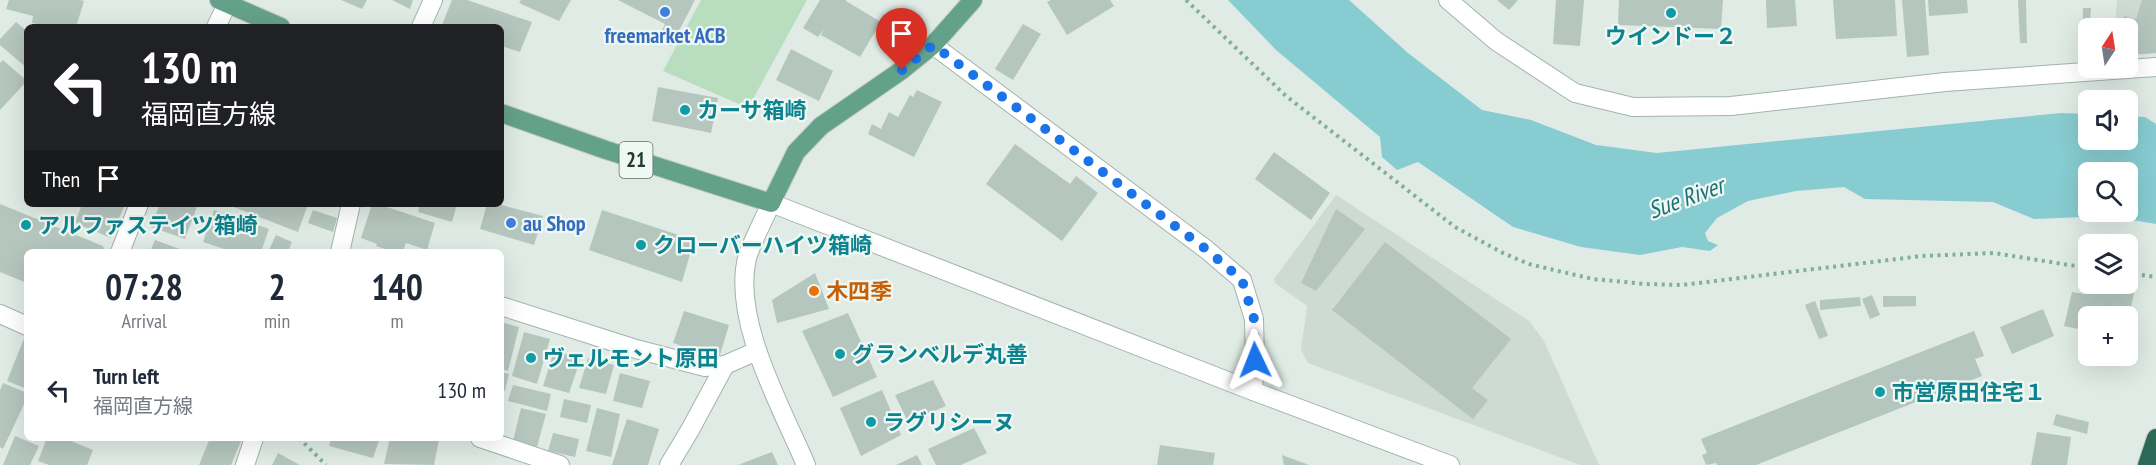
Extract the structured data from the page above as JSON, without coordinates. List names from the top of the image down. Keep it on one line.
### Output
{"streets":{"main road":["21"]},"water":["Sue River"],"places":["freemarket ACB","ウインドー２","カーサ箱崎","au Shop","アルファステイツ箱崎","クローバーハイツ箱崎","木四季","グランベルデ丸善","ヴェルモント原田","市営原田住宅１","ラグリシーヌ"],"north":"top","page":{"map_buttons":"+","turn":["130 m","福岡直方線"],"then":"Then","eta":["07:28","Arrival","2","min","140","m"],"list":[{"name":"Turn left","note":"福岡直方線","value":"130 m"}]}}
